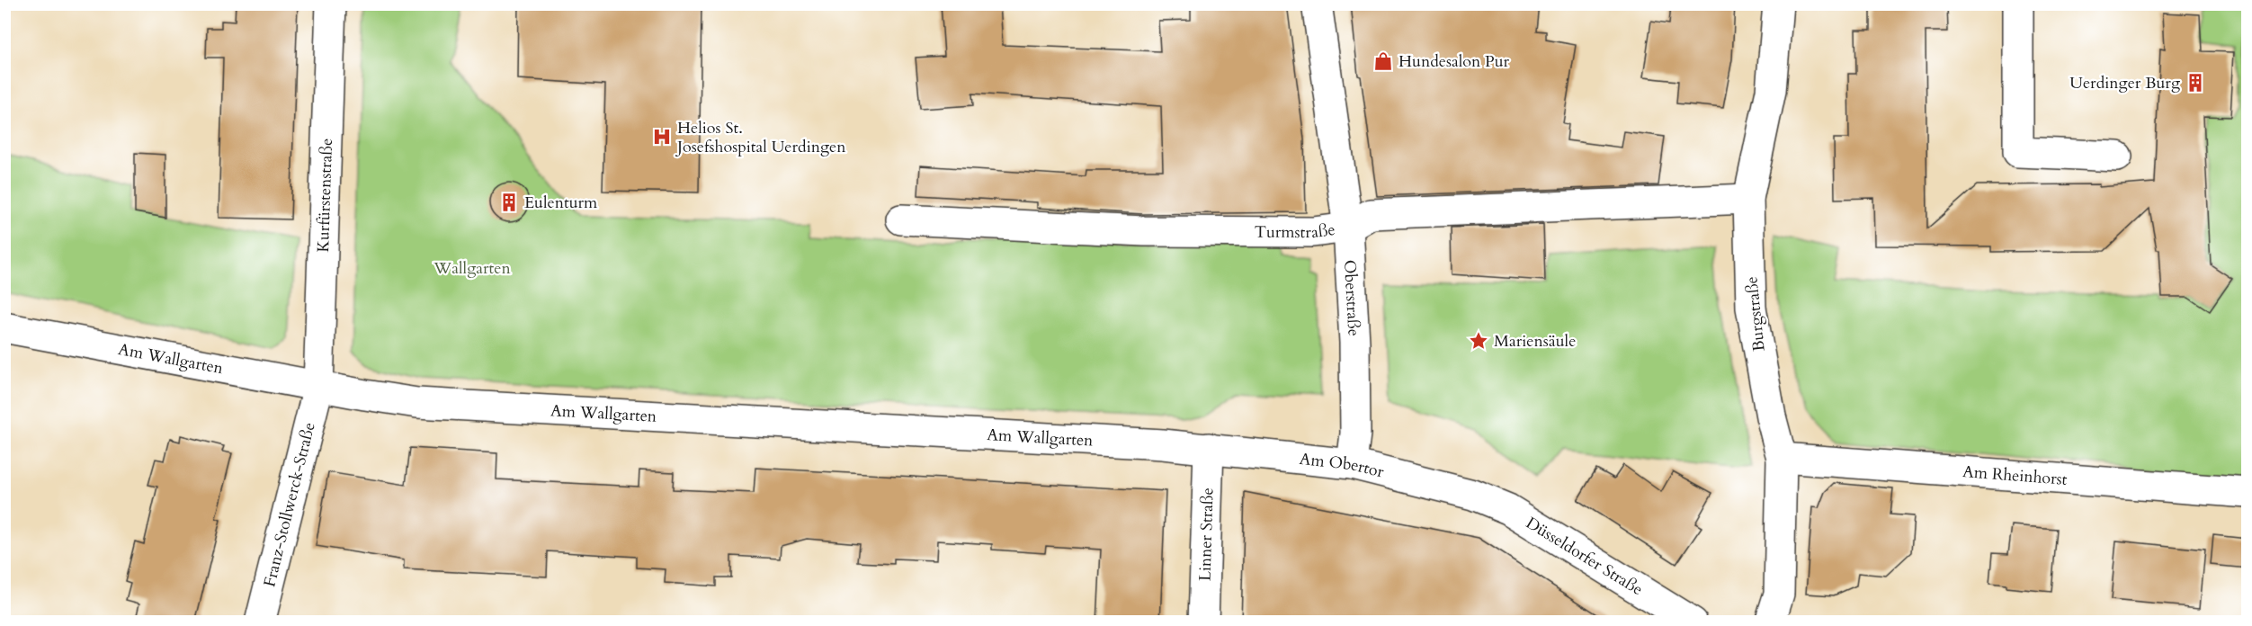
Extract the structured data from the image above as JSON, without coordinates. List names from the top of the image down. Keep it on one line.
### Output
{"streets":{"street":["Kurfürstenstraße","Turmstraße","Oberstraße","Burgstraße","Am Wallgarten","Am Obertor","Am Rheinhorst","Franz-Stollwerck-Straße","Linner Straße","Düsseldorfer Straße"]},"crossings":[["Kurfürstenstraße","Am Wallgarten"],["Kurfürstenstraße","Franz-Stollwerck-Straße"],["Turmstraße","Oberstraße"],["Turmstraße","Burgstraße"],["Oberstraße","Am Obertor"],["Burgstraße","Am Rheinhorst"],["Am Wallgarten","Am Obertor"],["Am Wallgarten","Franz-Stollwerck-Straße"],["Am Wallgarten","Linner Straße"],["Am Obertor","Linner Straße"],["Am Obertor","Düsseldorfer Straße"]],"parks":["Wallgarten"],"places":{"shop":["Hundesalon Pur"],"building":["Uerdinger Burg","Eulenturm"],"hospital":["Helios St. Josefshospital Uerdingen"],"place":["Mariensäule"]}}
